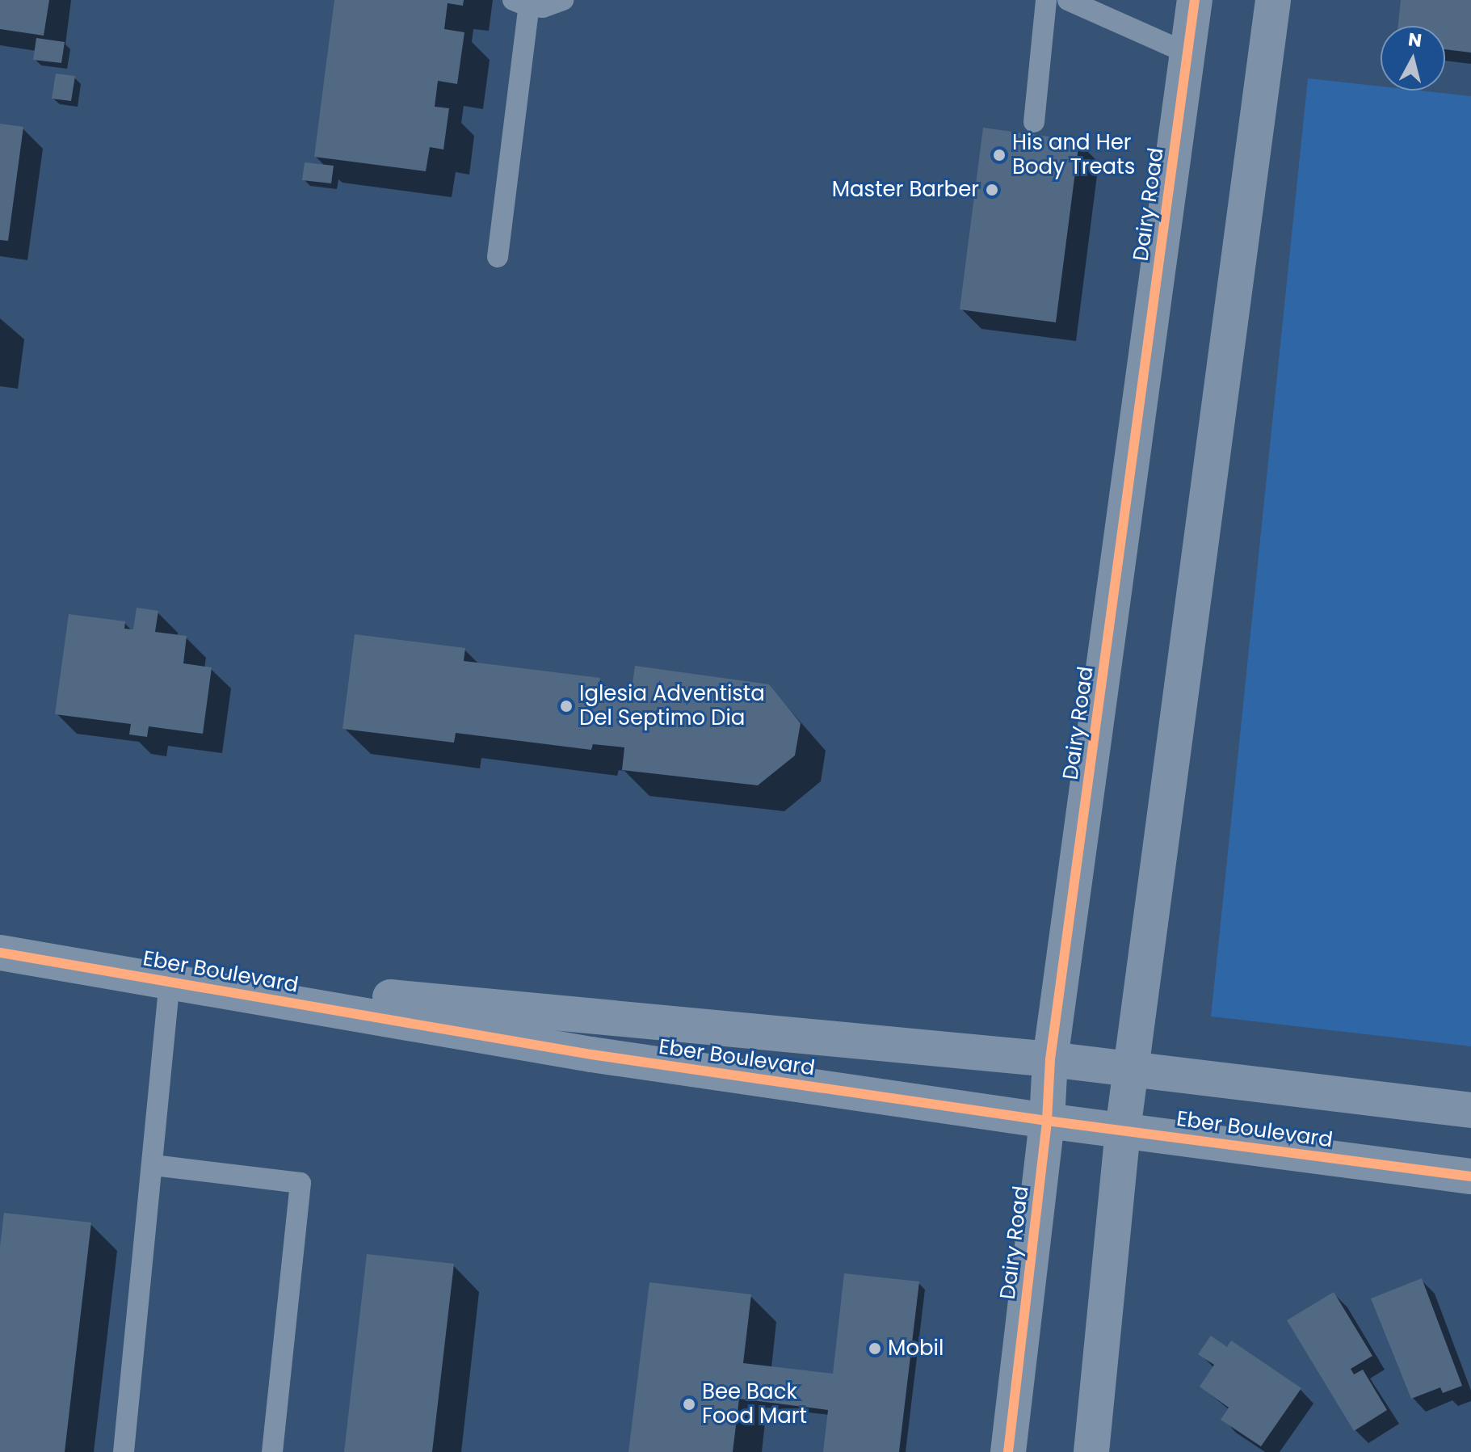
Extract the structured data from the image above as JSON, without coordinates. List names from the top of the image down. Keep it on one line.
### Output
{"streets":{"street":["Dairy Road","Eber Boulevard"]},"crossings":[["Dairy Road","Eber Boulevard"]],"places":["His and Her Body Treats","Master Barber","Iglesia Adventista Del Septimo Dia","Mobil","Bee Back Food Mart"],"north":"top"}
